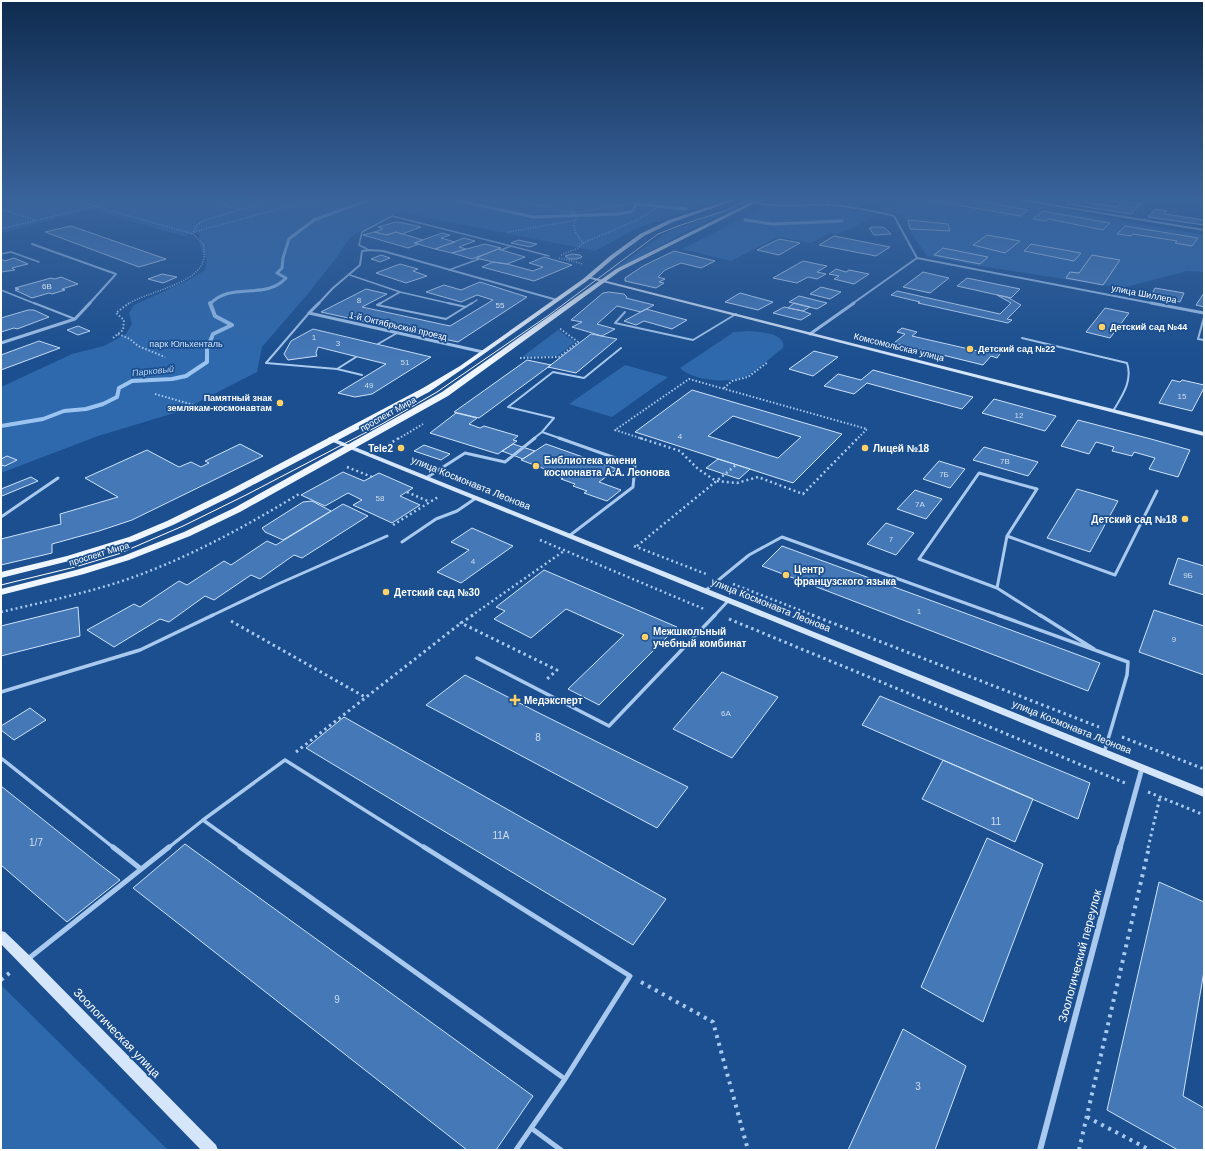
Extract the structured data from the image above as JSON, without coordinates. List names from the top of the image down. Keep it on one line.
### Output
{"streets":{"main road":["Комсомольская улица","проспект Мира","улица Космонавта Леонова","Зоологическая улица"],"street":["улица Шиллера","1-й Октябрьский проезд","Зоологический переулок"]},"crossings":[["1-й Октябрьский проезд","проспект Мира"],["Комсомольская улица","проспект Мира"],["проспект Мира","улица Космонавта Леонова"],["улица Космонавта Леонова","Зоологический переулок"]],"water":["Парковый"],"parks":["парк Юльхенталь"],"places":{"other":["Детский сад №44","Детский сад №22","Памятный знак землякам-космонавтам","Tele2","Лицей №18","Библиотека имени космонавта А.А. Леонова","Детский сад №18","Центр французского языка","Детский сад №30","Межшкольный учебный комбинат"],"health":["Медэксперт"]},"house_numbers":["6В","8","55","1","3","51","49","15","12","4","7В","7Б","58","7А","7","4","9Б","1","9","6А","8","11","11А","1/7","9","3"]}
